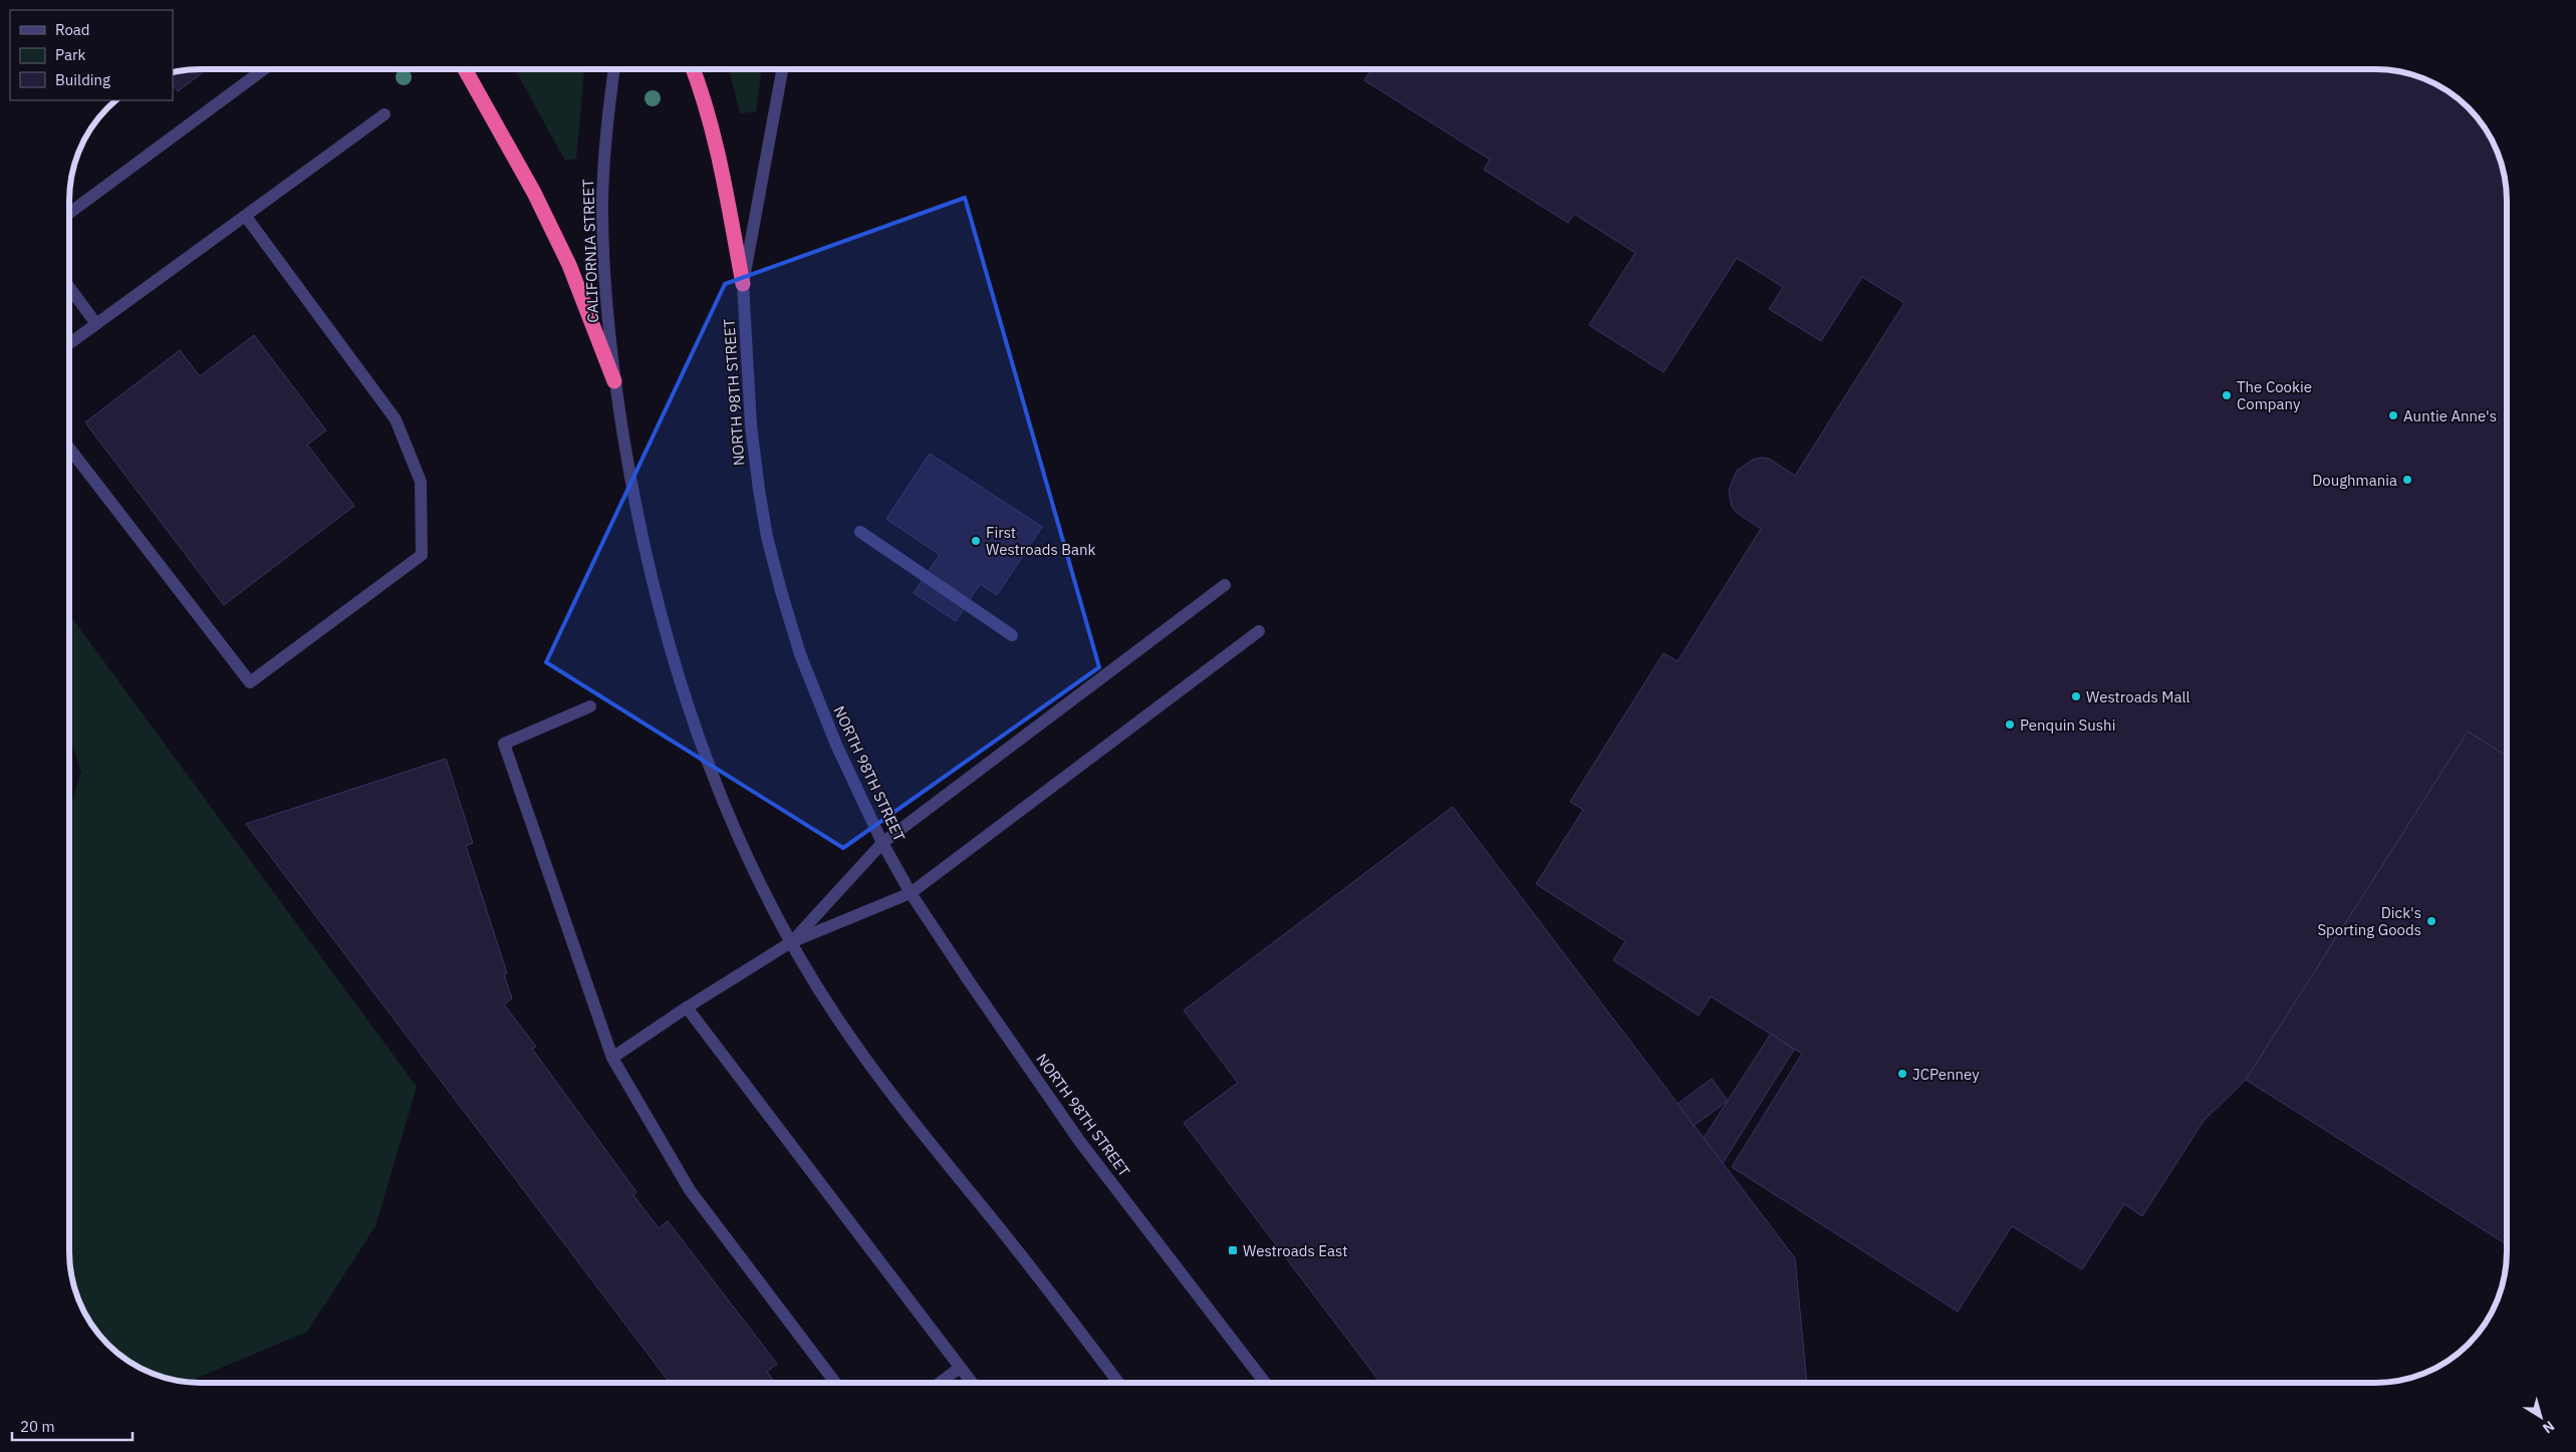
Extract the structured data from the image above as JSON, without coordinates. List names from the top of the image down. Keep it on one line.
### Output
{"streets":{"street":["CALIFORNIA STREET","NORTH 98TH STREET"]},"places":{"other":["The Cookie Company","Auntie Anne's","Doughmania","First Westroads Bank","Westroads Mall","Penquin Sushi","Dick's Sporting Goods","JCPenney"],"transit":["Westroads East"]},"legend":["Road","Park","Building"],"scale_bar":"20 m","north":"bottom right"}
